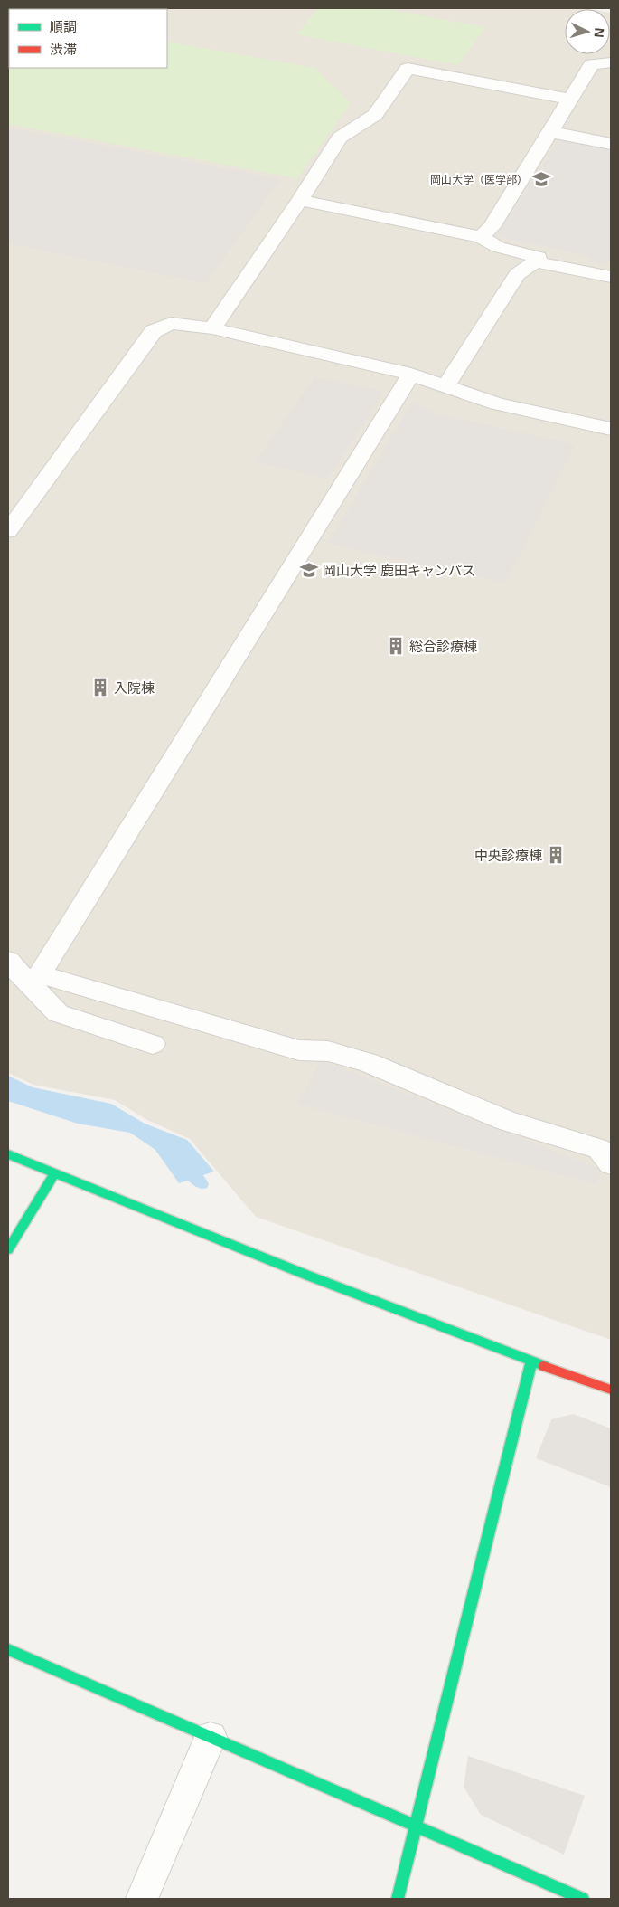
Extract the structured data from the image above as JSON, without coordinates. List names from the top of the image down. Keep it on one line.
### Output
{"places":{"school or university":["岡山大学（医学部）","岡山大学 鹿田キャンパス"],"building":["総合診療棟","入院棟","中央診療棟"]},"legend":["順調","渋滞"],"north":"right"}
